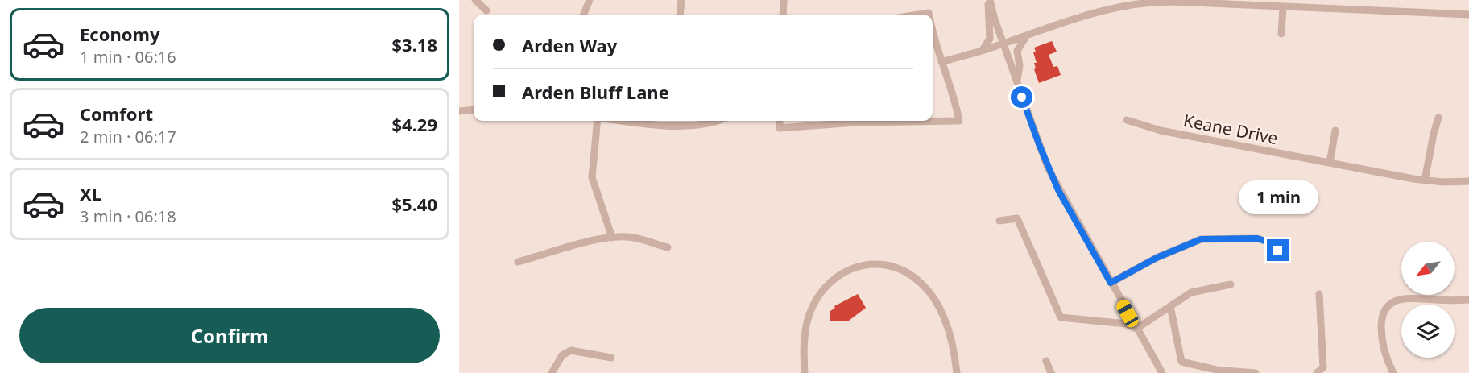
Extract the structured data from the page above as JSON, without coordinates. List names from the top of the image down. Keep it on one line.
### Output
{"streets":{"street":["Keane Drive"]},"north":"bottom left","page":{"list":[{"name":"Economy","note":"1 min · 06:16","value":"$3.18"},{"name":"Comfort","note":"2 min · 06:17","value":"$4.29"},{"name":"XL","note":"3 min · 06:18","value":"$5.40"}],"banner":["Arden Way","Arden Bluff Lane"],"bubble":"1 min","buttons":"Confirm"}}
